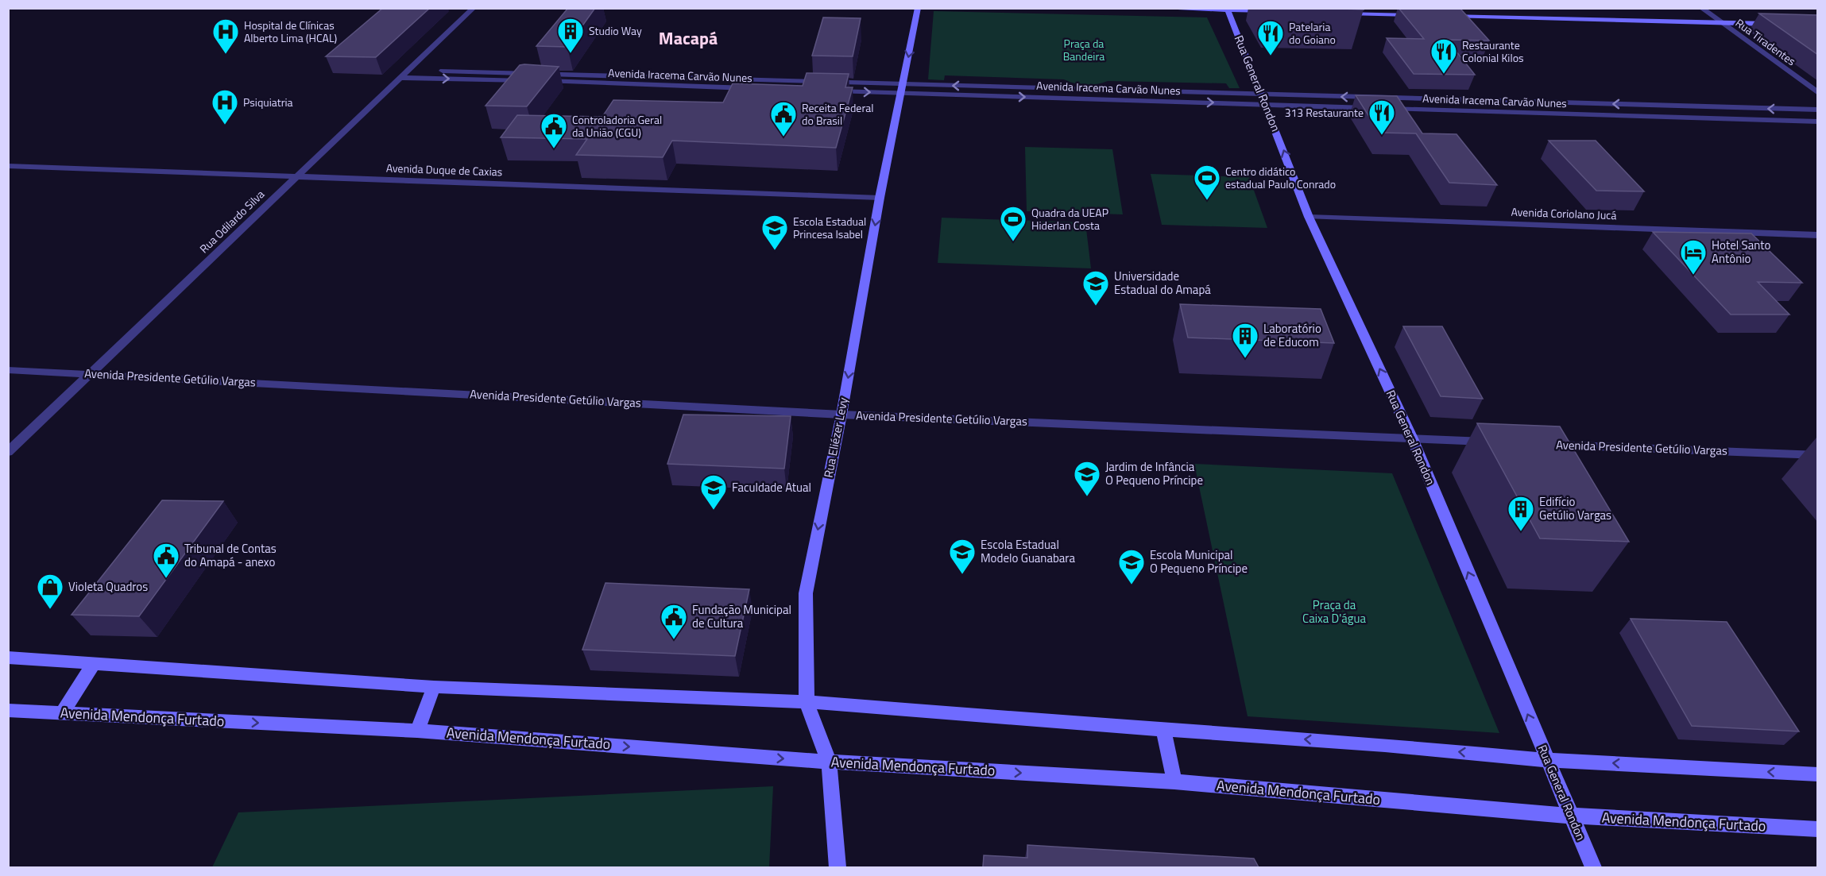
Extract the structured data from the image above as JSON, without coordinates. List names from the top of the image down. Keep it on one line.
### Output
{"streets":{"street":["Rua Tiradentes","Avenida Iracema Carvão Nunes","Rua General Rondon","Avenida Duque de Caxias","Avenida Coriolano Jucá","Rua Odilardo Silva","Avenida Presidente Getúlio Vargas","Rua Eliézer Levy","Avenida Mendonça Furtado"]},"crossings":[["Avenida Iracema Carvão Nunes","Rua General Rondon"],["Avenida Iracema Carvão Nunes","Rua Odilardo Silva"],["Avenida Iracema Carvão Nunes","Rua Eliézer Levy"],["Rua General Rondon","Avenida Coriolano Jucá"],["Rua General Rondon","Avenida Presidente Getúlio Vargas"],["Rua General Rondon","Avenida Mendonça Furtado"],["Avenida Duque de Caxias","Rua Odilardo Silva"],["Avenida Duque de Caxias","Rua Eliézer Levy"],["Rua Odilardo Silva","Avenida Presidente Getúlio Vargas"],["Avenida Presidente Getúlio Vargas","Rua Eliézer Levy"],["Rua Eliézer Levy","Avenida Mendonça Furtado"]],"one_way":["Rua General Rondon","Rua Eliézer Levy"],"districts":["Macapá"],"parks":["Praça da Bandeira","Praça da Caixa D'água"],"places":{"building":["Studio Way","Laboratório de Educom","Edifício Getúlio Vargas"],"hospital":["Hospital de Clínicas Alberto Lima (HCAL)","Psiquiatria"],"restaurant":["Patelaria do Goiano","Restaurante Colonial Kilos","313 Restaurante"],"public building":["Receita Federal do Brasil","Controladoria Geral da União (CGU)","Tribunal de Contas do Amapá - anexo","Fundação Municipal de Cultura"],"sports":["Centro didático estadual Paulo Conrado","Quadra da UEAP Hiderlan Costa"],"school or university":["Escola Estadual Princesa Isabel","Universidade Estadual do Amapá","Jardim de Infância O Pequeno Príncipe","Faculdade Atual","Escola Estadual Modelo Guanabara","Escola Municipal O Pequeno Príncipe"],"hotel":["Hotel Santo Antônio"],"shop":["Violeta Quadros"]}}
